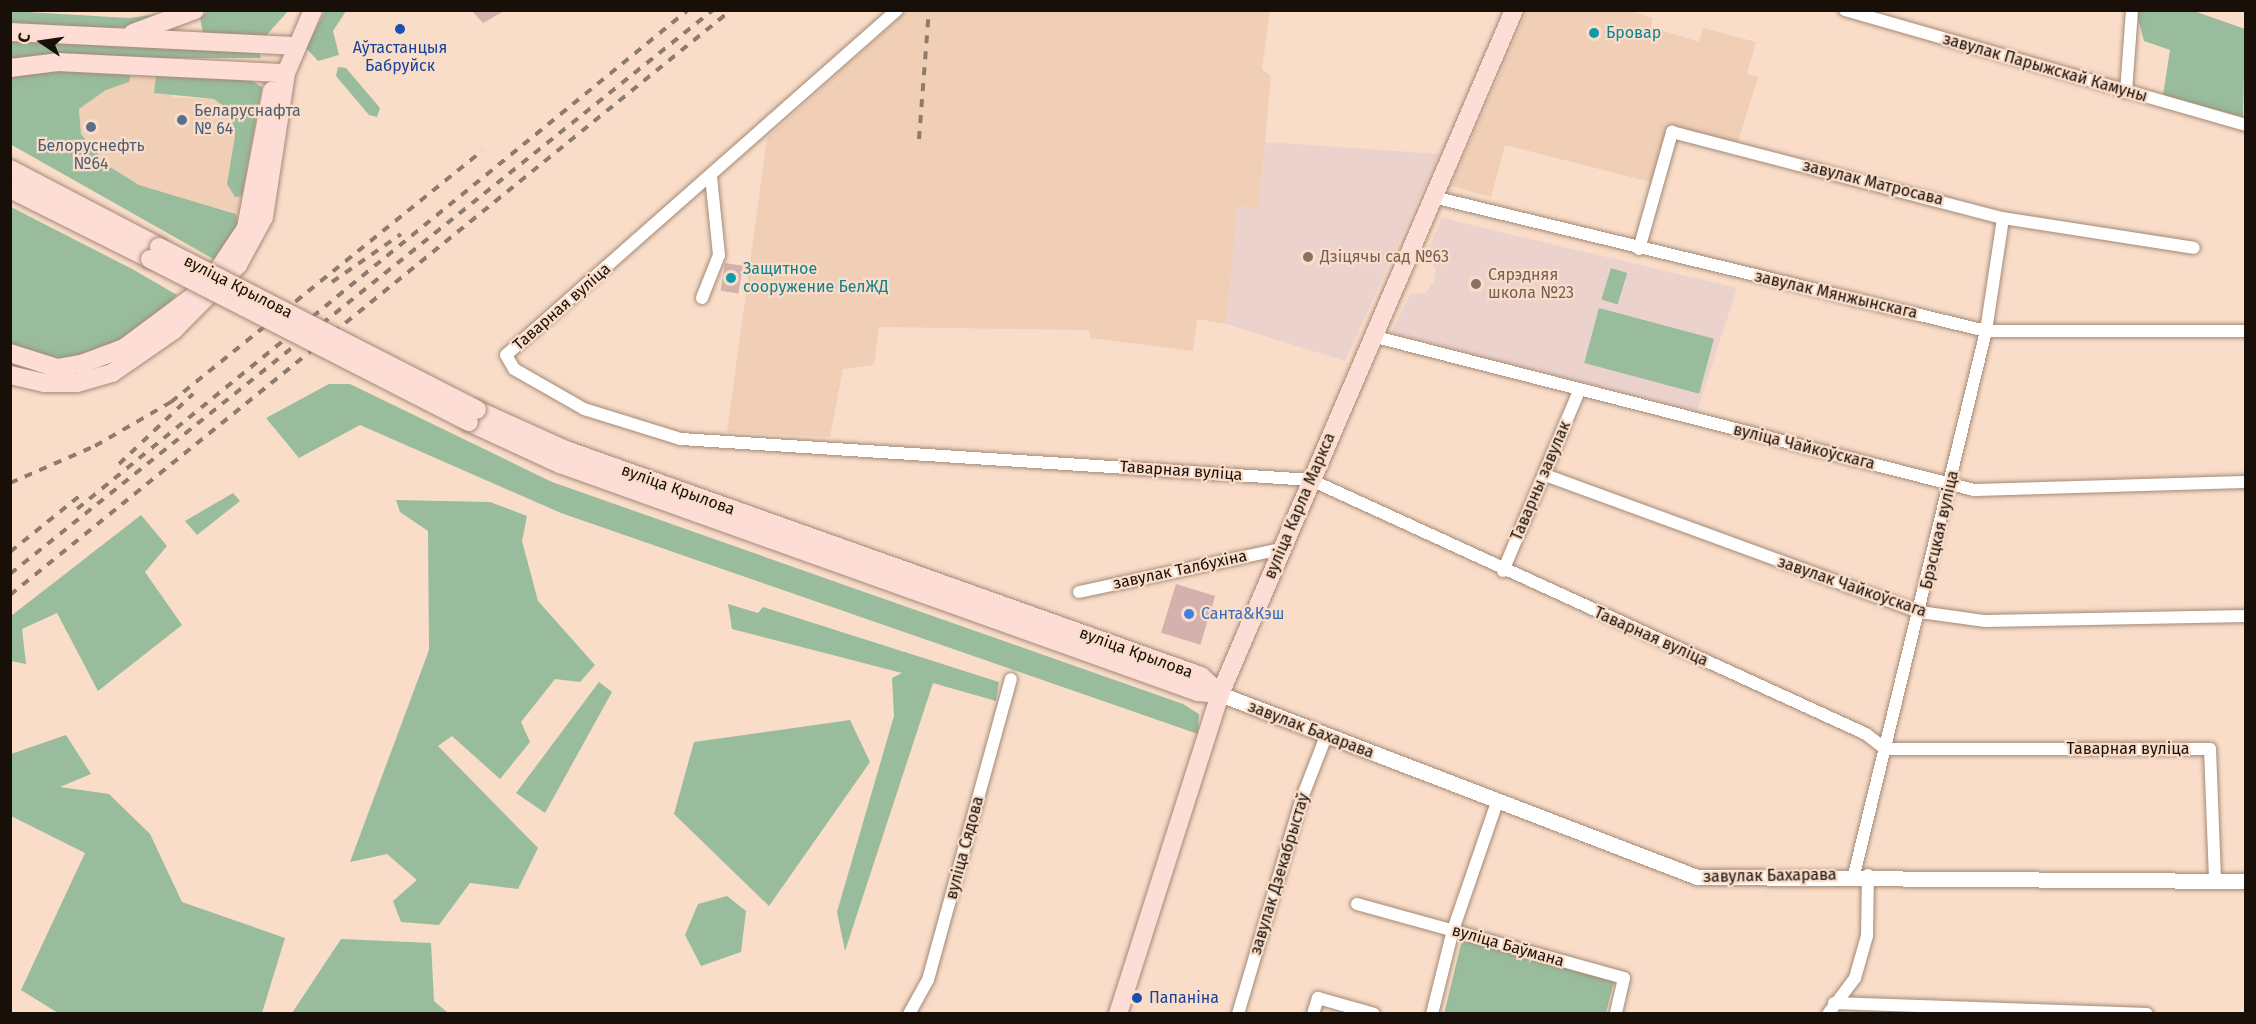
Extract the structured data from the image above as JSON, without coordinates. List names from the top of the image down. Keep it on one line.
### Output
{"streets":{"main road":["вуліца Крылова","вуліца Карла Маркса"],"street":["завулак Парыжскай Камуны","завулак Матросава","завулак Мянжынскага","Таварная вуліца","вуліца Чайкоўскага","Таварны завулак","Брэсцкая вуліца","завулак Талбухіна","завулак Чайкоўскага","завулак Бахарава","вуліца Сядова","завулак Дзекабрыстаў","вуліца Баўмана"]},"crossings":[["завулак Матросава","завулак Мянжынскага"],["завулак Матросава","Брэсцкая вуліца"],["вуліца Крылова","вуліца Карла Маркса"],["вуліца Крылова","завулак Бахарава"],["завулак Мянжынскага","вуліца Карла Маркса"],["завулак Мянжынскага","Брэсцкая вуліца"],["Таварная вуліца","Таварны завулак"],["Таварная вуліца","вуліца Карла Маркса"],["Таварная вуліца","Брэсцкая вуліца"],["Таварная вуліца","завулак Бахарава"],["вуліца Чайкоўскага","Таварны завулак"],["вуліца Чайкоўскага","вуліца Карла Маркса"],["вуліца Чайкоўскага","Брэсцкая вуліца"],["Таварны завулак","завулак Чайкоўскага"],["вуліца Карла Маркса","завулак Талбухіна"],["вуліца Карла Маркса","завулак Бахарава"],["Брэсцкая вуліца","завулак Чайкоўскага"],["Брэсцкая вуліца","завулак Бахарава"],["завулак Бахарава","завулак Дзекабрыстаў"]],"places":["Аўтастанцыя Бабруйск","Бровар","Беларуснафта № 64","Белоруснефть №64","Дзіцячы сад №63","Защитное сооружение БелЖД","Сярэдняя школа №23","Санта&Кэш","Папаніна"],"north":"left"}
